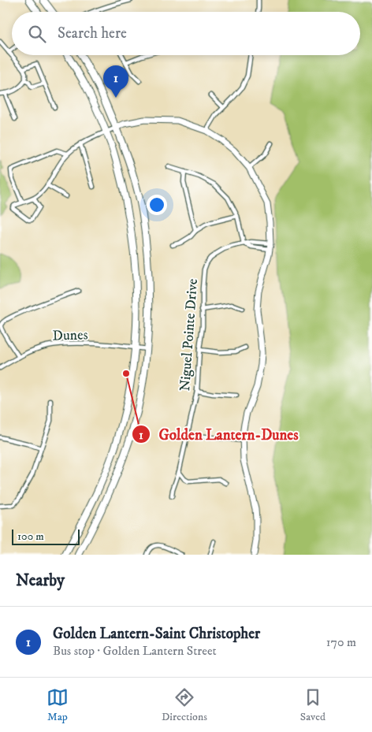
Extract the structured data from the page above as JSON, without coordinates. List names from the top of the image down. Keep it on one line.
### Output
{"streets":{"street":["Dunes","Niguel Pointe Drive"]},"places":["Golden Lantern-Dunes"],"scale_bar":"100 m","page":{"search":"Search here","pins":"1","scale":"100 m","heading":"Nearby","list":[{"mark":"1","name":"Golden Lantern-Saint Christopher","note":"Bus stop · Golden Lantern Street","value":"170 m"}],"nav":["Map","Directions","Saved"]}}
